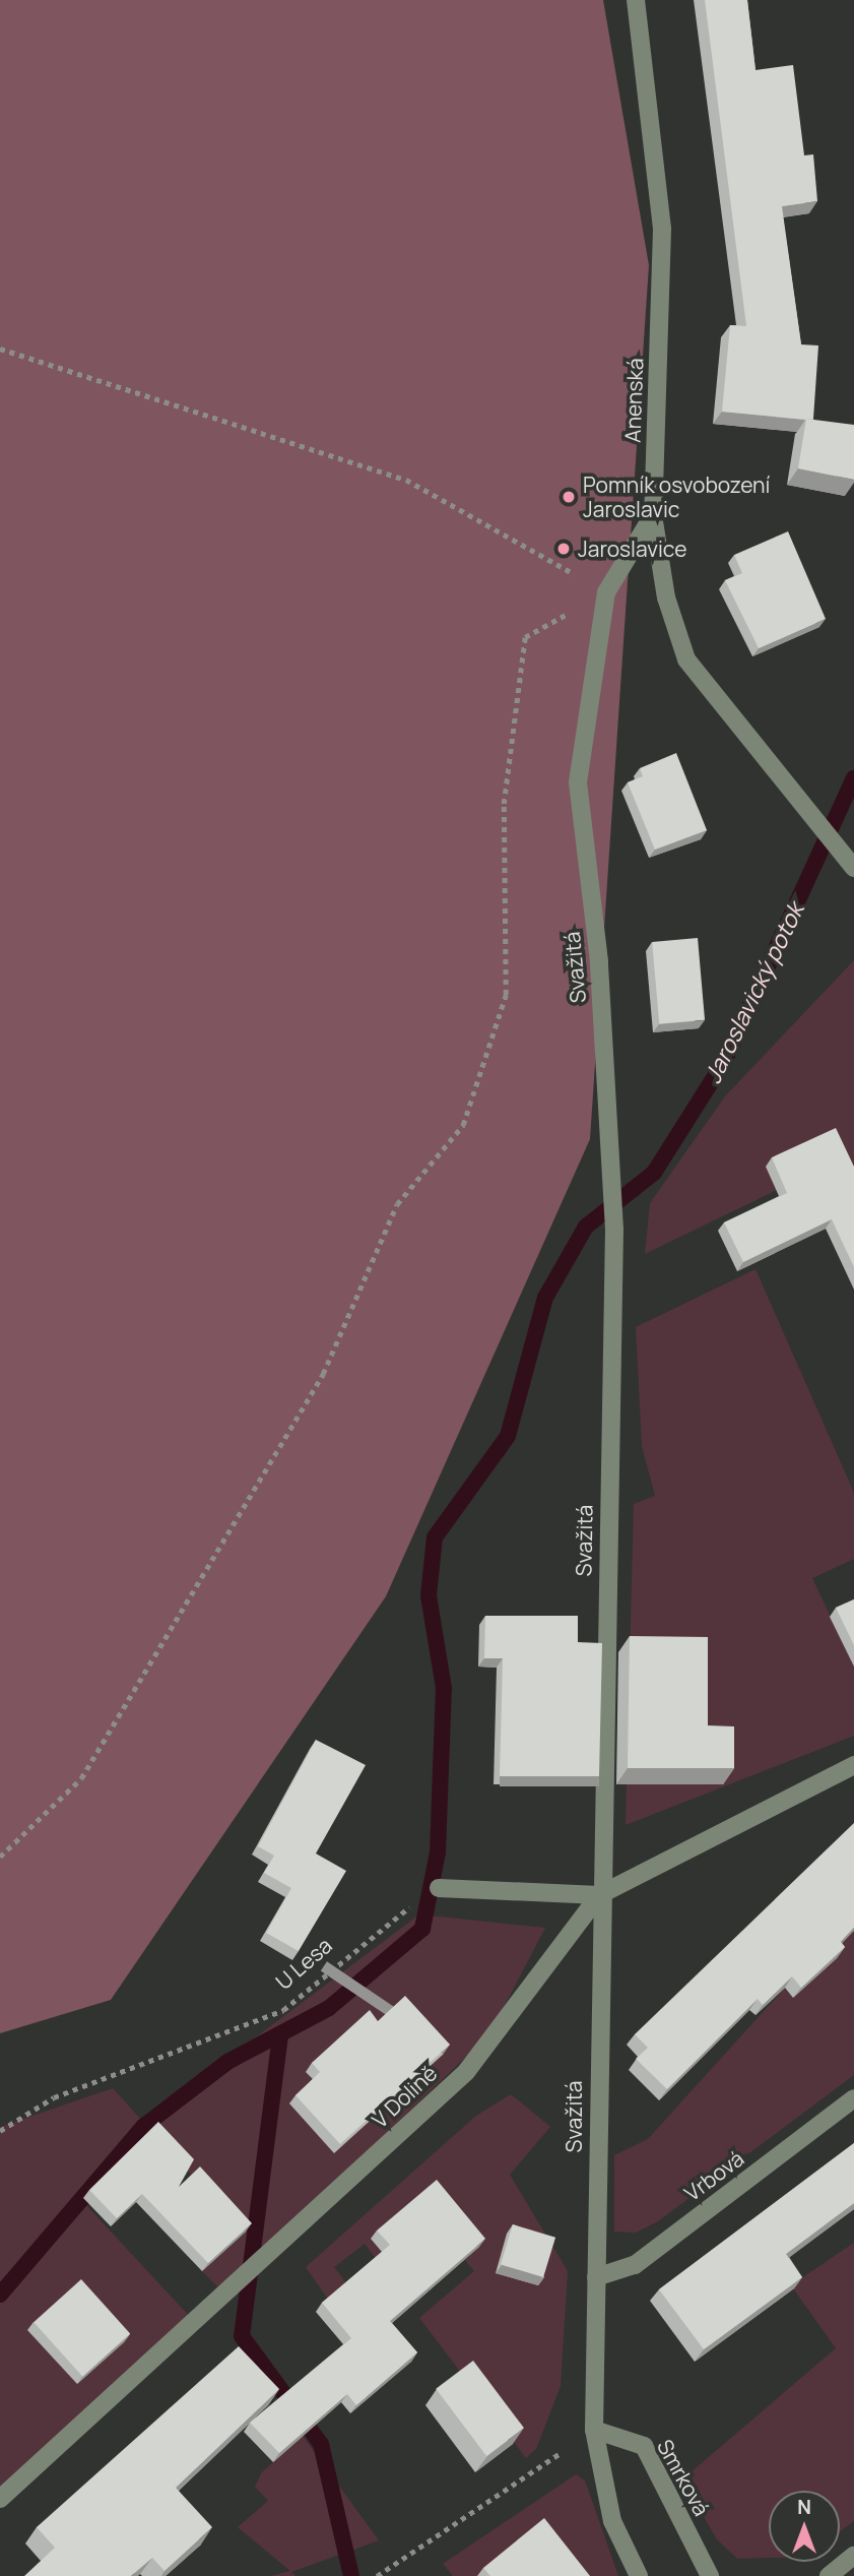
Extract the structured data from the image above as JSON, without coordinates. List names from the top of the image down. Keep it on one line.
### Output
{"streets":{"street":["Anenská","Svažitá","V Dolině","Vrbová","Smrková"],"path":["U Lesa"]},"crossings":[["Anenská","Svažitá"],["Svažitá","V Dolině"],["Svažitá","Vrbová"],["Svažitá","Smrková"]],"water":["Jaroslavický potok"],"places":["Pomník osvobození Jaroslavic","Jaroslavice"],"north":"top"}
